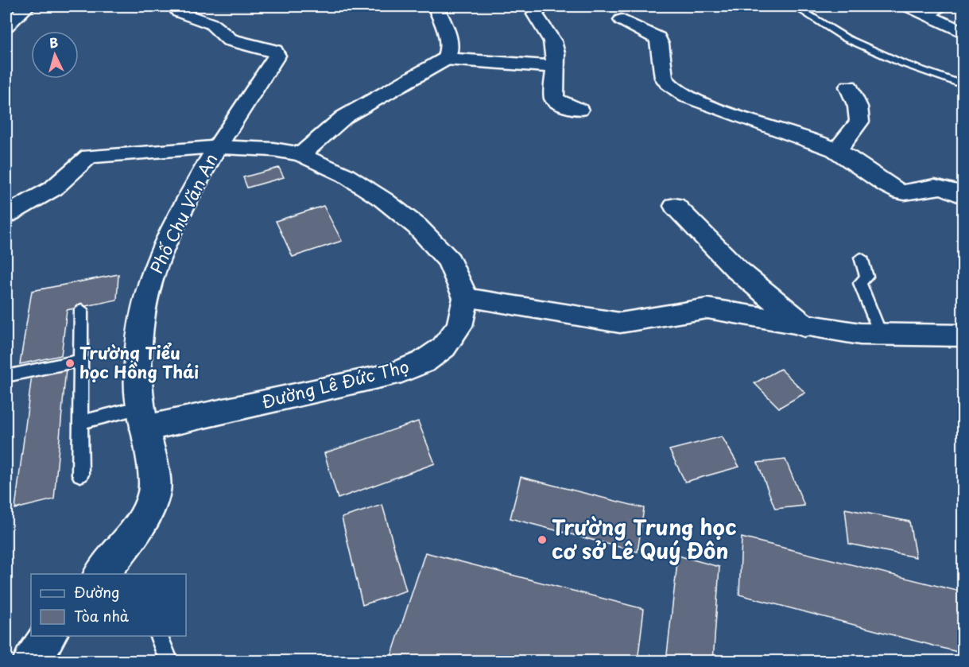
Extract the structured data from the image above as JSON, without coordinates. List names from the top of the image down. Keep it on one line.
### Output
{"streets":{"street":["Phố Chu Văn An","Đường Lê Đức Thọ"]},"crossings":[["Phố Chu Văn An","Đường Lê Đức Thọ"]],"places":["Trường Tiểu học Hồng Thái","Trường Trung học cơ sở Lê Quý Đôn"],"legend":["Đường","Tòa nhà"],"north":"top"}
